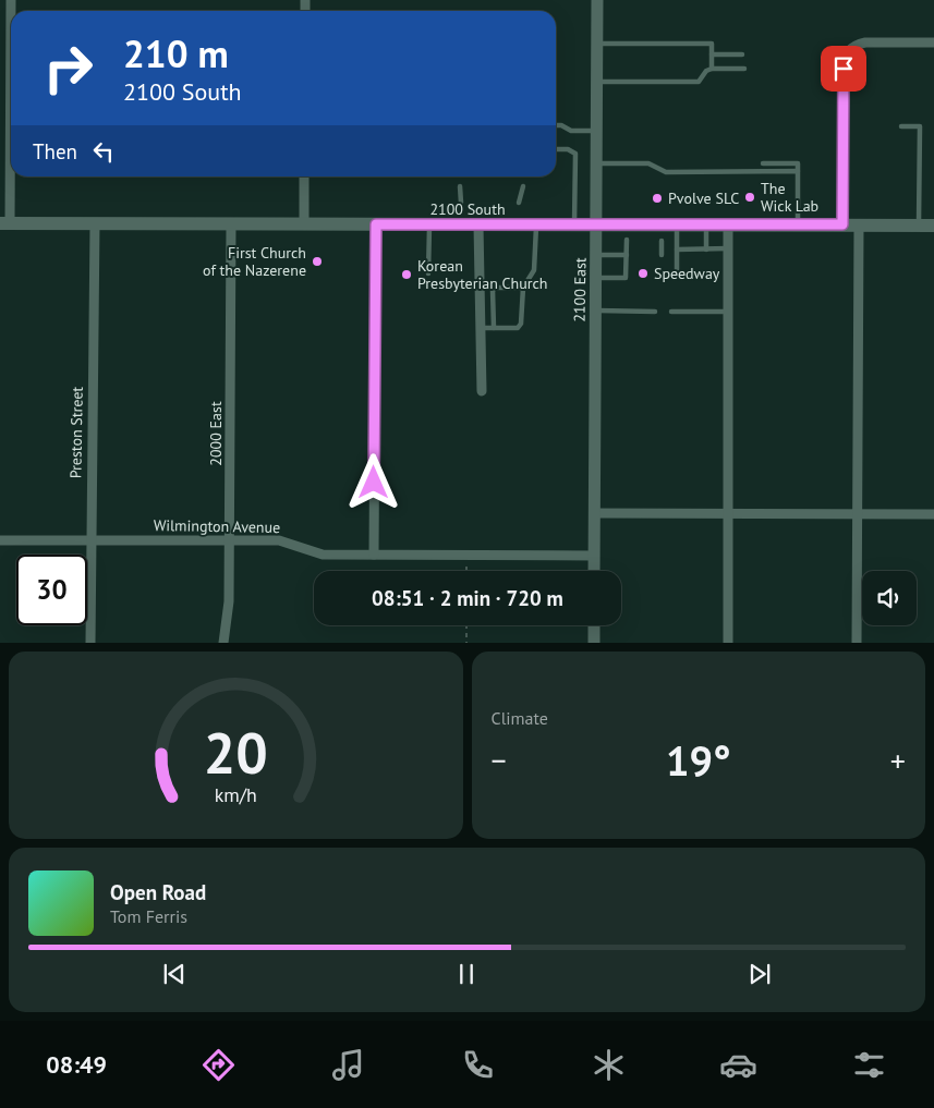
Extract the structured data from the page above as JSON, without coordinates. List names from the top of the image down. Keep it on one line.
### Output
{"streets":{"main road":["2100 South"],"street":["2100 East","Preston Street","2000 East","Wilmington Avenue"]},"crossings":[["2100 South","2100 East"],["2100 South","Preston Street"],["2100 South","2000 East"],["2100 East","Wilmington Avenue"],["Preston Street","Wilmington Avenue"],["2000 East","Wilmington Avenue"]],"places":["The Wick Lab","Pvolve SLC","First Church of the Nazerene","Speedway","Korean Presbyterian Church"],"page":{"turn":["210 m","2100 South"],"then":"Then","limit":"30","trip":"08:51 · 2 min · 720 m","tile":"Climate","heat":["−","19°","+"],"song":["Open Road","Tom Ferris"],"tabs":"08:49","gauge":["20","km/h"]}}
